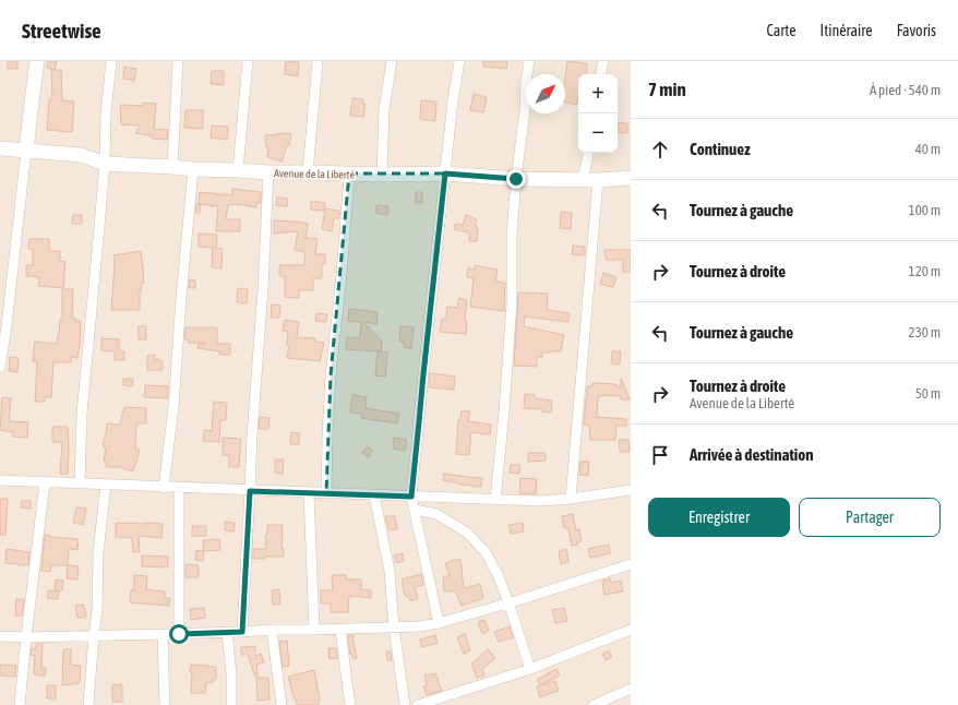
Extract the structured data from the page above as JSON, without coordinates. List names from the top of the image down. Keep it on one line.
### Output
{"streets":{"street":["Avenue de la Liberté"]},"north":"top right","page":{"header":"Streetwise","nav":["Carte","Itinéraire","Favoris"],"heading":["7 min","À pied · 540 m"],"map_buttons":["+","−"],"list":[["Continuez","40 m"],["Tournez à gauche","100 m"],["Tournez à droite","120 m"],["Tournez à gauche","230 m"],["Tournez à droite","Avenue de la Liberté","50 m"],"Arrivée à destination"],"buttons":["Enregistrer","Partager"]}}
